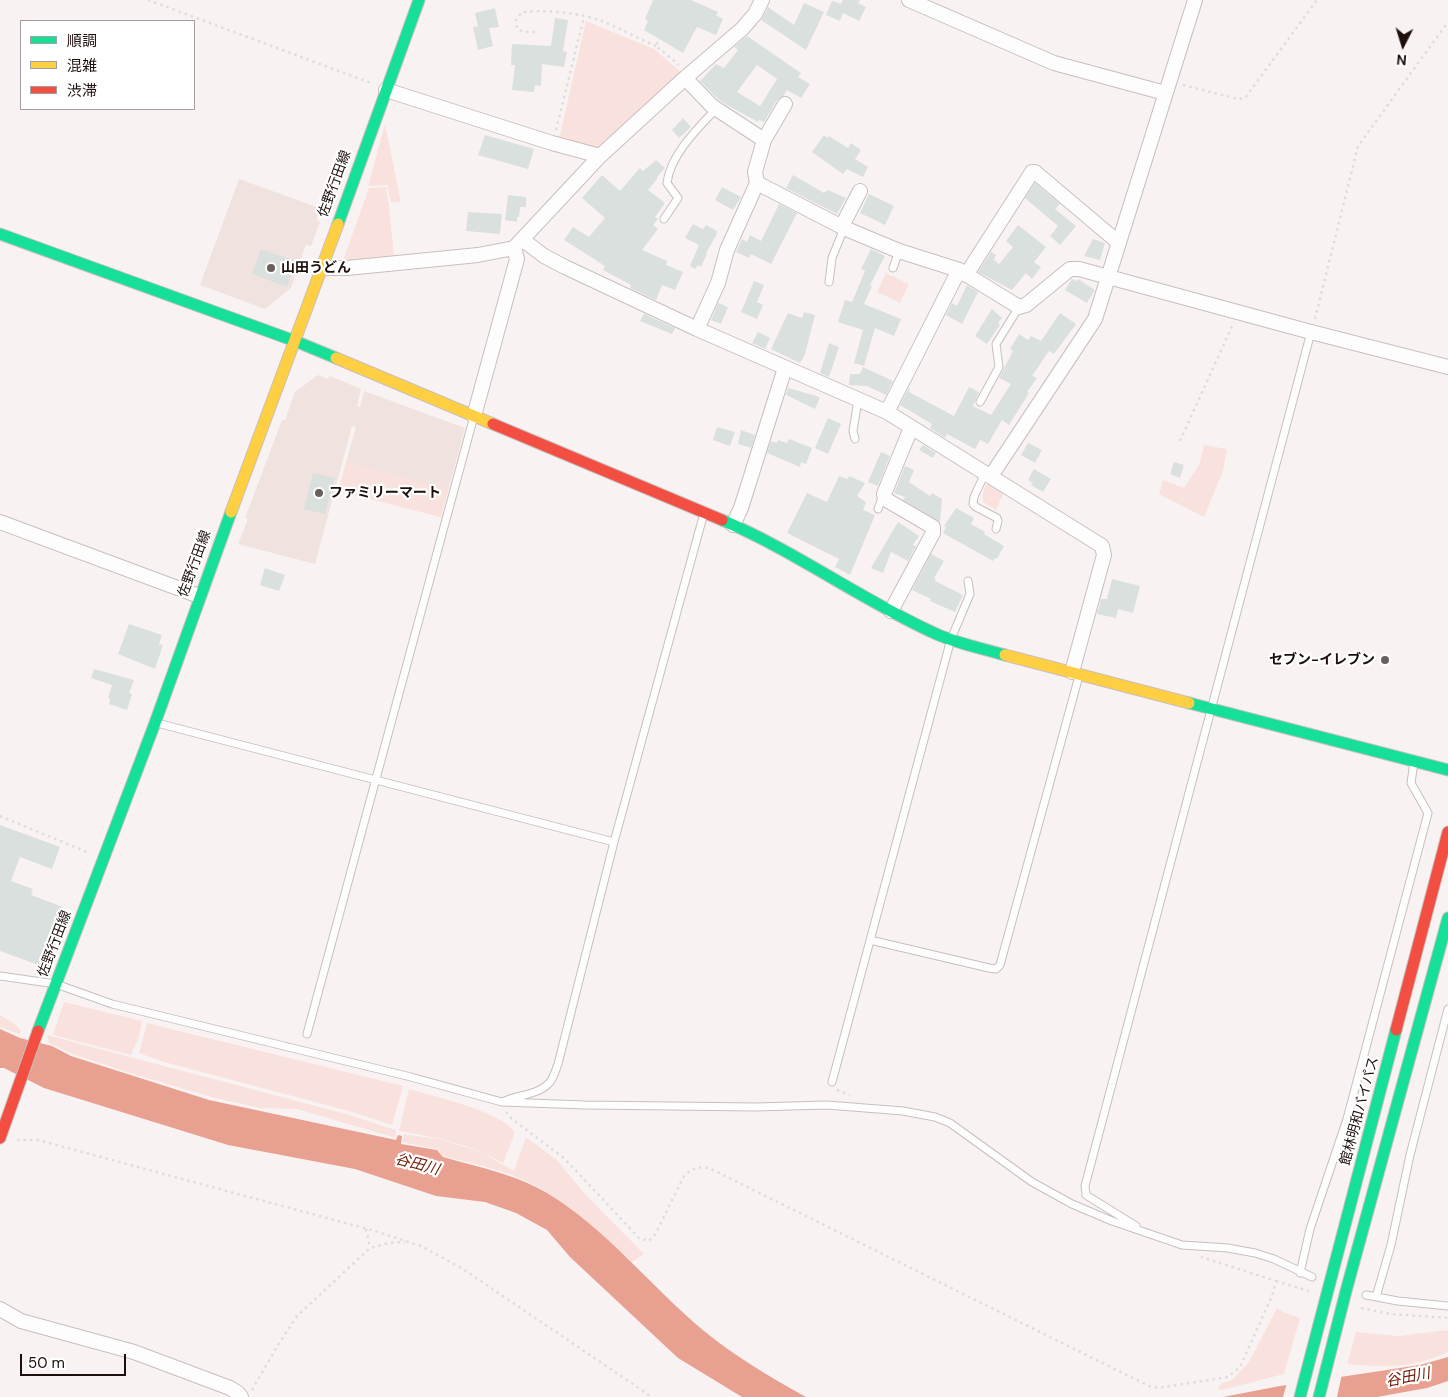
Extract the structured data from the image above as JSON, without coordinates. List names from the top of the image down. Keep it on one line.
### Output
{"streets":{"main road":["佐野行田線","館林明和バイパス"]},"water":["谷田川"],"places":["山田うどん","ファミリーマート","セブン-イレブン"],"legend":["順調","混雑","渋滞"],"scale_bar":"50 m","north":"bottom"}
